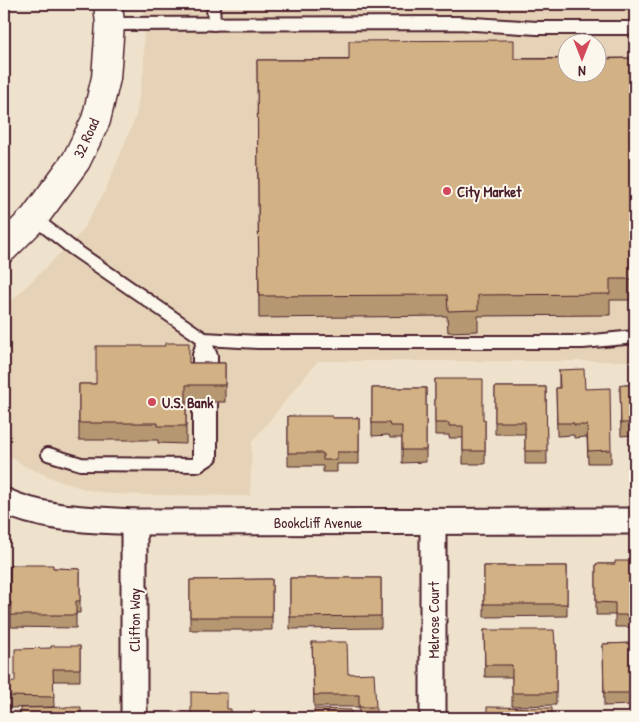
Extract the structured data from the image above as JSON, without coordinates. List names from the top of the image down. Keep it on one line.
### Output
{"streets":{"street":["32 Road","Bookcliff Avenue","Clifton Way","Melrose Court"]},"crossings":[["Bookcliff Avenue","Clifton Way"],["Bookcliff Avenue","Melrose Court"]],"places":["City Market","U.S. Bank"],"north":"bottom"}
